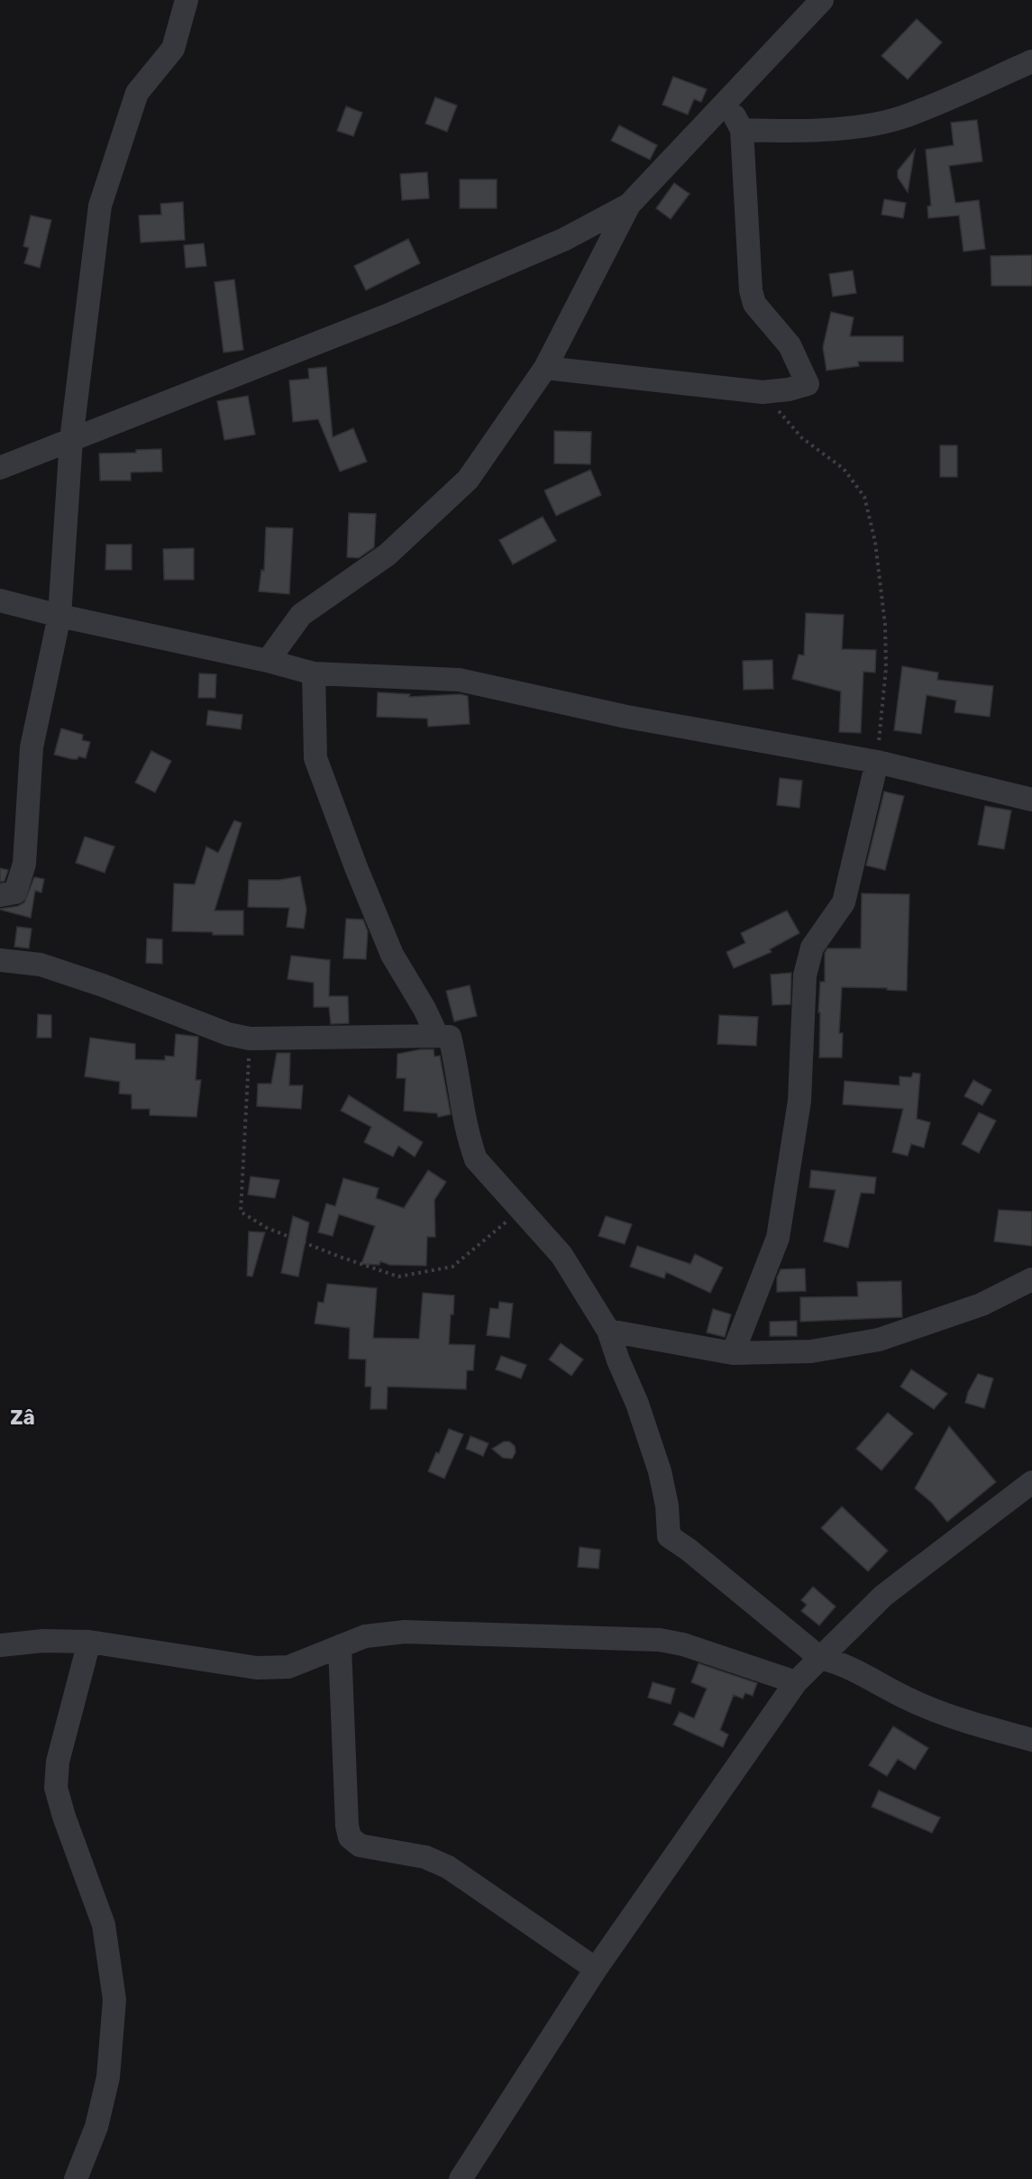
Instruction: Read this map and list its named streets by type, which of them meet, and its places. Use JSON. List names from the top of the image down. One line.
{"districts":["Zâ"]}
